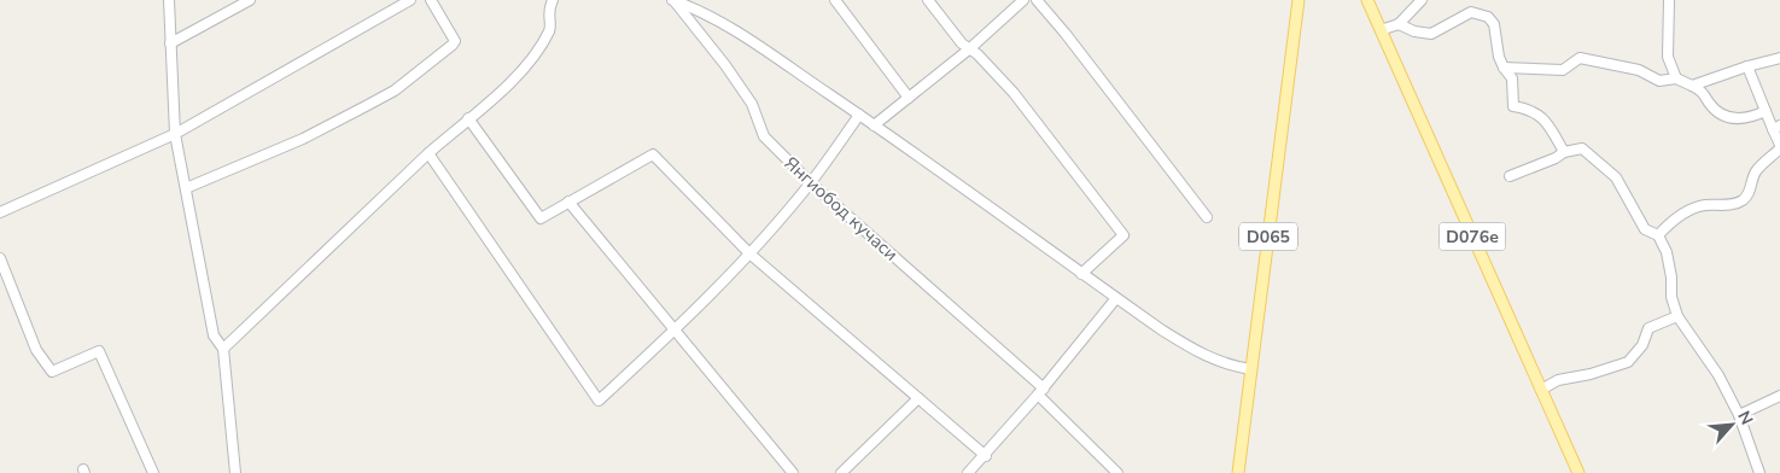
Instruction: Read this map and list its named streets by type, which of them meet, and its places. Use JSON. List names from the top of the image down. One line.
{"streets":{"main road":["D065","D076e"],"street":["Янгиобод кучаси"]},"crossings":[["Янгиобод кучаси","D065"]],"north":"top right"}
